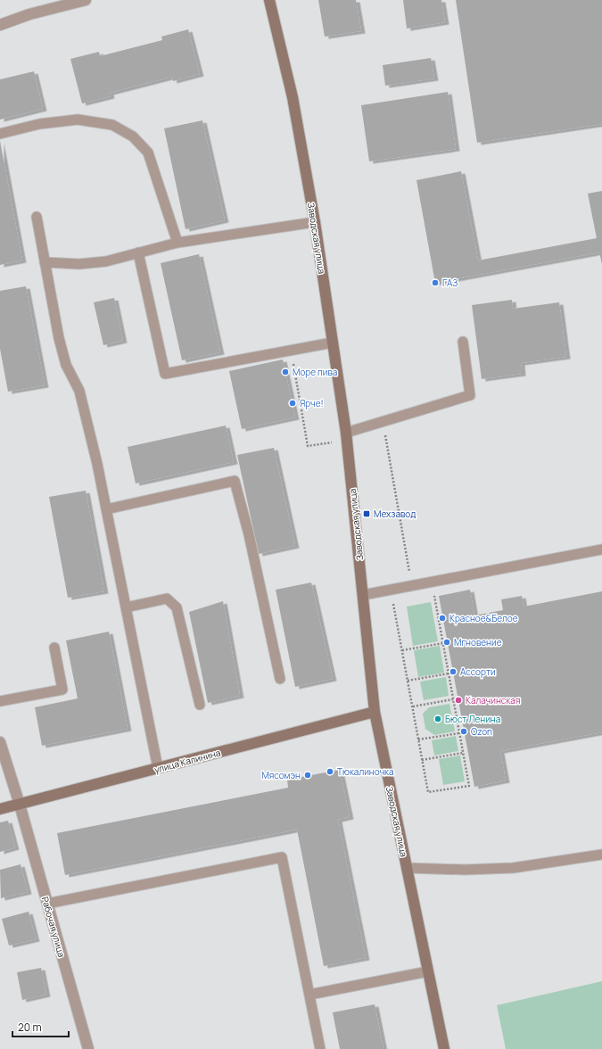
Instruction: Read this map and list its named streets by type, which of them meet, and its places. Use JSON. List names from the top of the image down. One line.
{"streets":{"street":["Заводская улица","улица Калинина","Рабочая улица"]},"crossings":[["Заводская улица","улица Калинина"],["улица Калинина","Рабочая улица"]],"places":{"other":["ГАЗ","Море пива","Ярче!","Красное&Белое","Мгновение","Ассорти","Калачинская","Бюст Ленина","Ozon","Тюкалиночка","Мясомэн"],"transit":["Мехзавод"]},"scale_bar":"20 m"}
